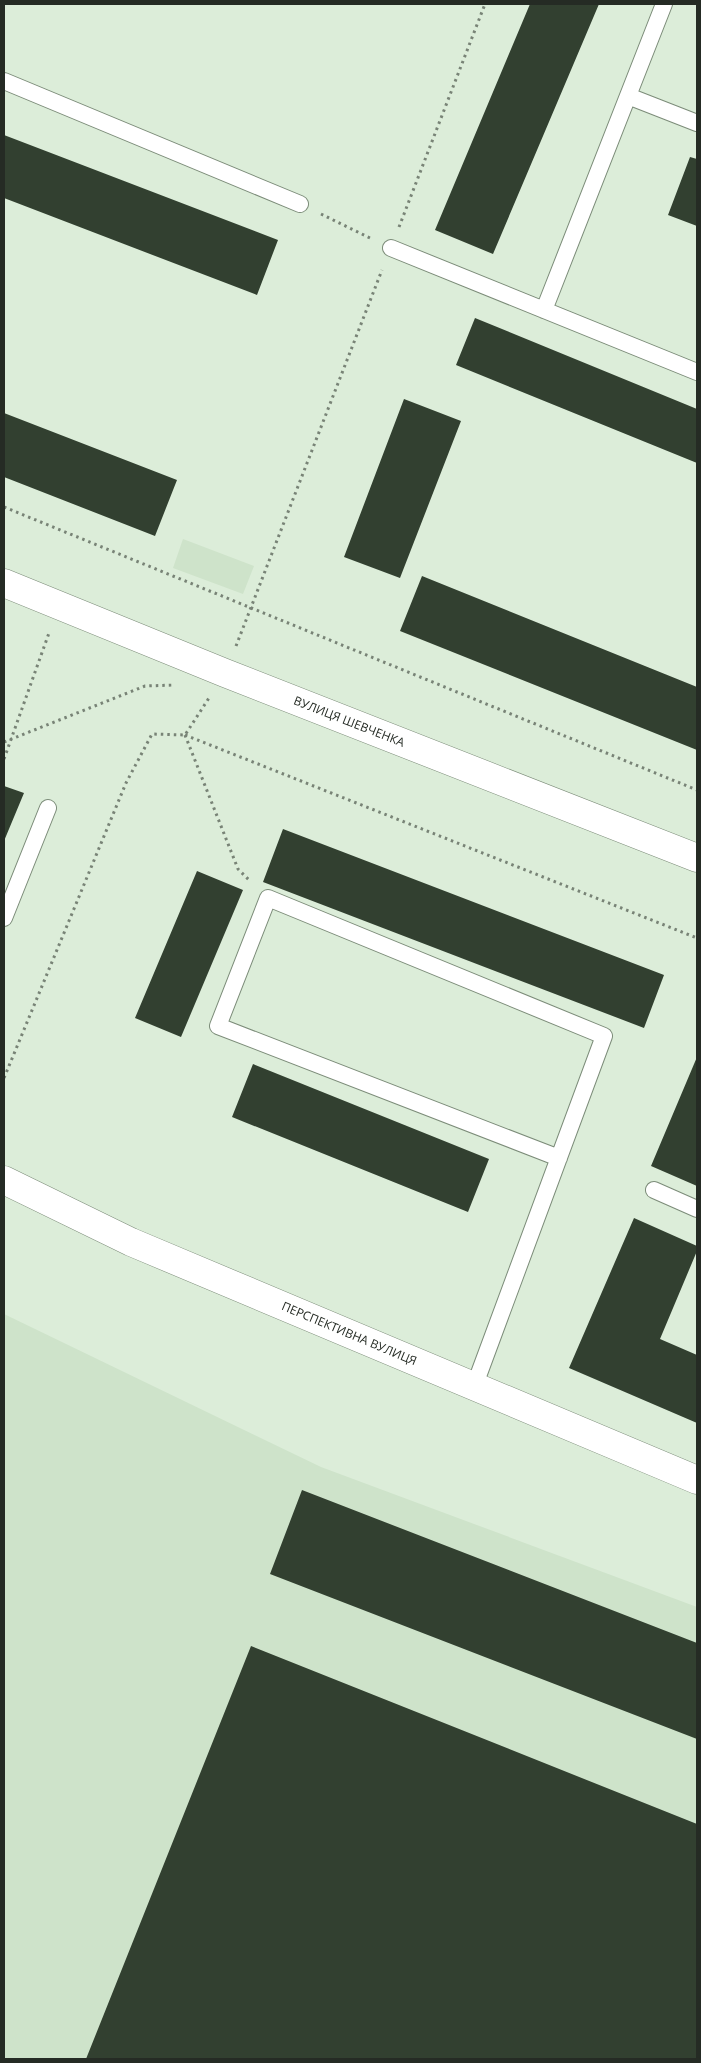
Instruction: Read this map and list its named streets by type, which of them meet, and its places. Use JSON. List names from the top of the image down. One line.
{"streets":{"street":["ВУЛИЦЯ ШЕВЧЕНКА","ПЕРСПЕКТИВНА ВУЛИЦЯ"]}}
